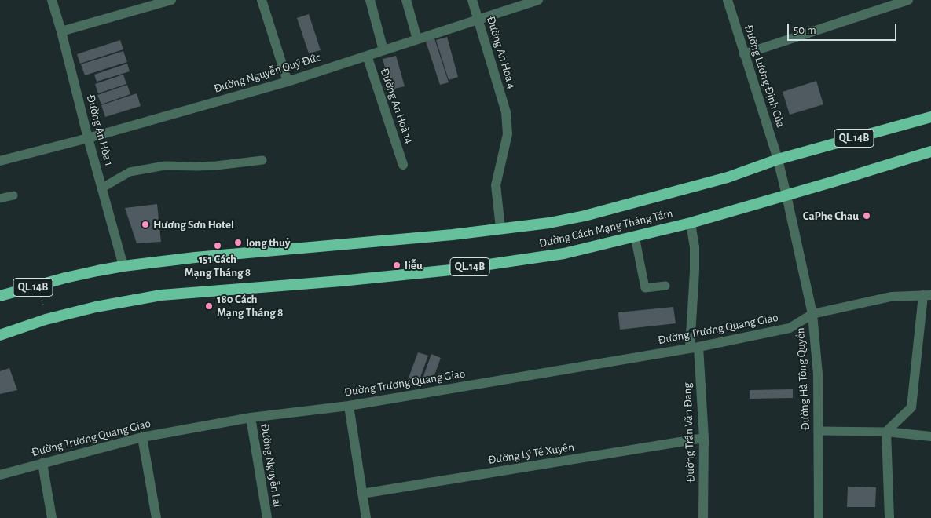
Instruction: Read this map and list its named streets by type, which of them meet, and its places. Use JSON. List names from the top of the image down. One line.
{"streets":{"highway":["QL.14B","Đường Cách Mạng Tháng Tám"],"street":["Đường An Hòa 4","Đường Nguyễn Quý Đức","Đường Lương Định Của","Đường An Hoà 14","Đường An Hòa 1","Đường Trương Quang Giao","Đường Hà Tông Quyền","Đường Trần Văn Đang","Đường Lý Tế Xuyên","Đường Nguyễn Lai"]},"crossings":[["Đường An Hòa 4","Đường Nguyễn Quý Đức"],["Đường An Hòa 4","Đường Cách Mạng Tháng Tám"],["Đường Nguyễn Quý Đức","Đường An Hoà 14"],["Đường Nguyễn Quý Đức","Đường An Hòa 1"],["Đường Lương Định Của","Đường Cách Mạng Tháng Tám"],["Đường Lương Định Của","Đường Hà Tông Quyền"],["Đường An Hòa 1","Đường Cách Mạng Tháng Tám"],["Đường Cách Mạng Tháng Tám","Đường Hà Tông Quyền"],["Đường Cách Mạng Tháng Tám","Đường Trần Văn Đang"],["Đường Trương Quang Giao","Đường Hà Tông Quyền"],["Đường Trương Quang Giao","Đường Trần Văn Đang"],["Đường Trương Quang Giao","Đường Nguyễn Lai"],["Đường Trần Văn Đang","Đường Lý Tế Xuyên"]],"places":["CaPhe Chau","Hương Sơn Hotel","long thuỷ","151 Cách Mạng Tháng 8","liễu","180 Cách Mạng Tháng 8"],"scale_bar":"50 m"}
